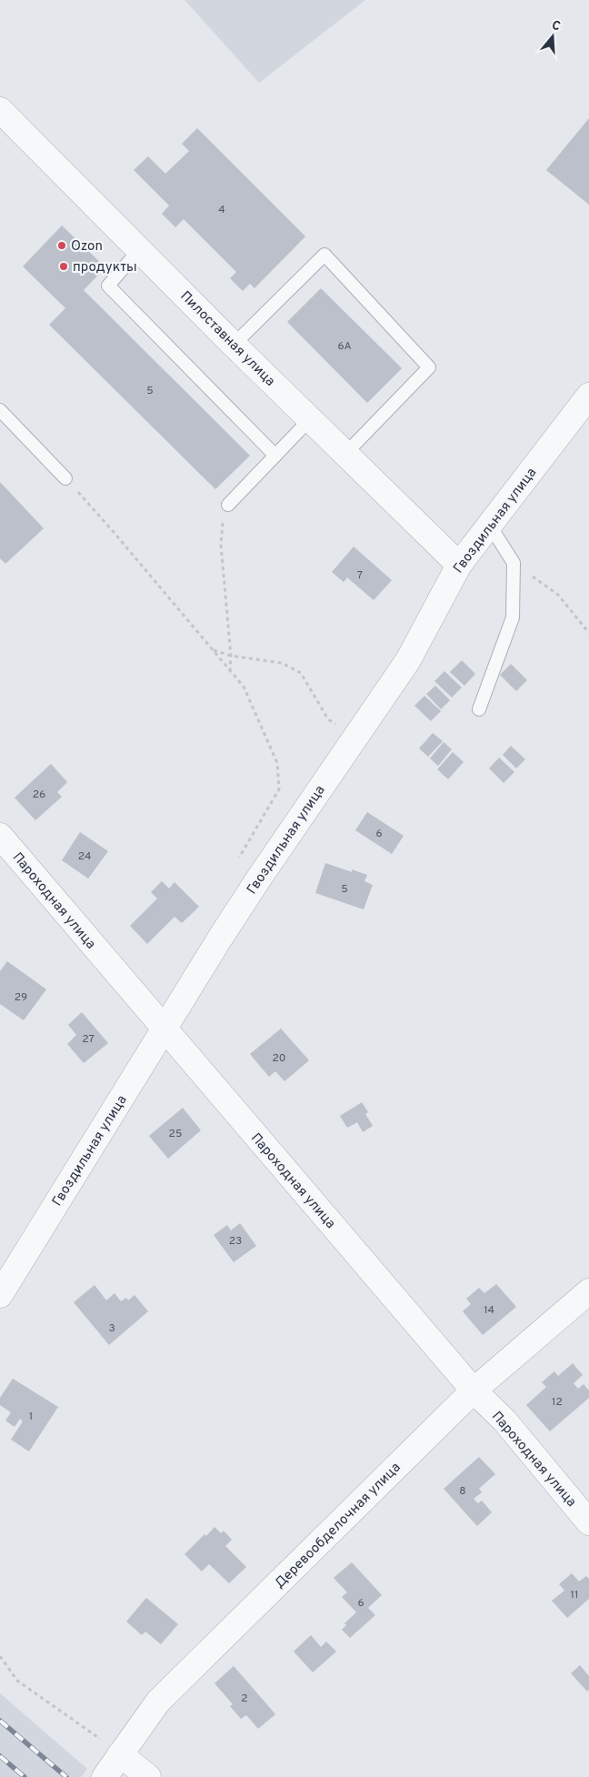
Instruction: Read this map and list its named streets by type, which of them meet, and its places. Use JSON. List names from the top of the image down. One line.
{"streets":{"street":["Пилоставная улица","Гвоздильная улица","Пароходная улица","Деревообделочная улица"]},"crossings":[["Пилоставная улица","Гвоздильная улица"],["Гвоздильная улица","Пароходная улица"],["Пароходная улица","Деревообделочная улица"]],"places":["Ozon","продукты"],"house_numbers":["4","6А","5","7","26","6","24","5","29","27","20","25","23","14","3","12","1","8","11","6","2"],"north":"top"}
